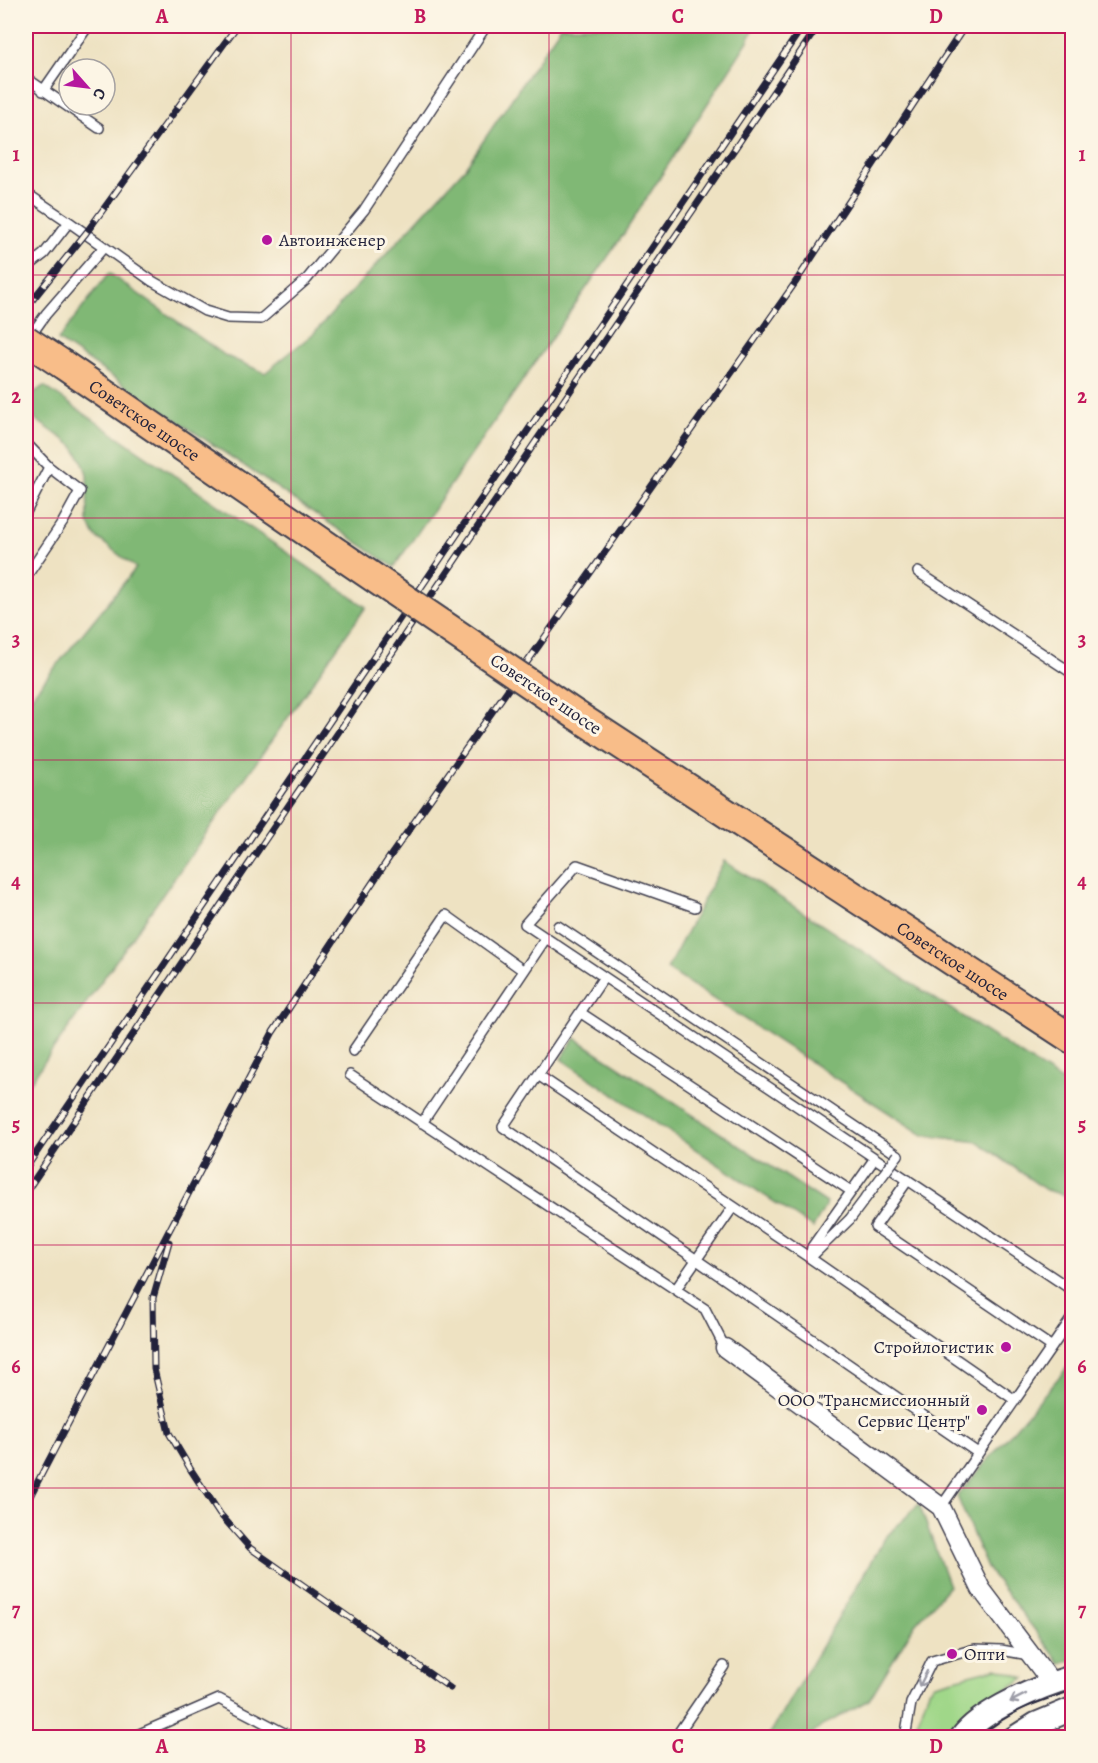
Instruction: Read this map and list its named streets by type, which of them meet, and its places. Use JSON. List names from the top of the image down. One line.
{"streets":{"main road":["Советское шоссе"]},"places":["Автоинженер","Стройлогистик","ООО \"Трансмиссионный Сервис Центр\"","Опти"],"north":"bottom right","grid":{"columns":["A","B","C","D"],"rows":["1","2","3","4","5","6","7"]}}
